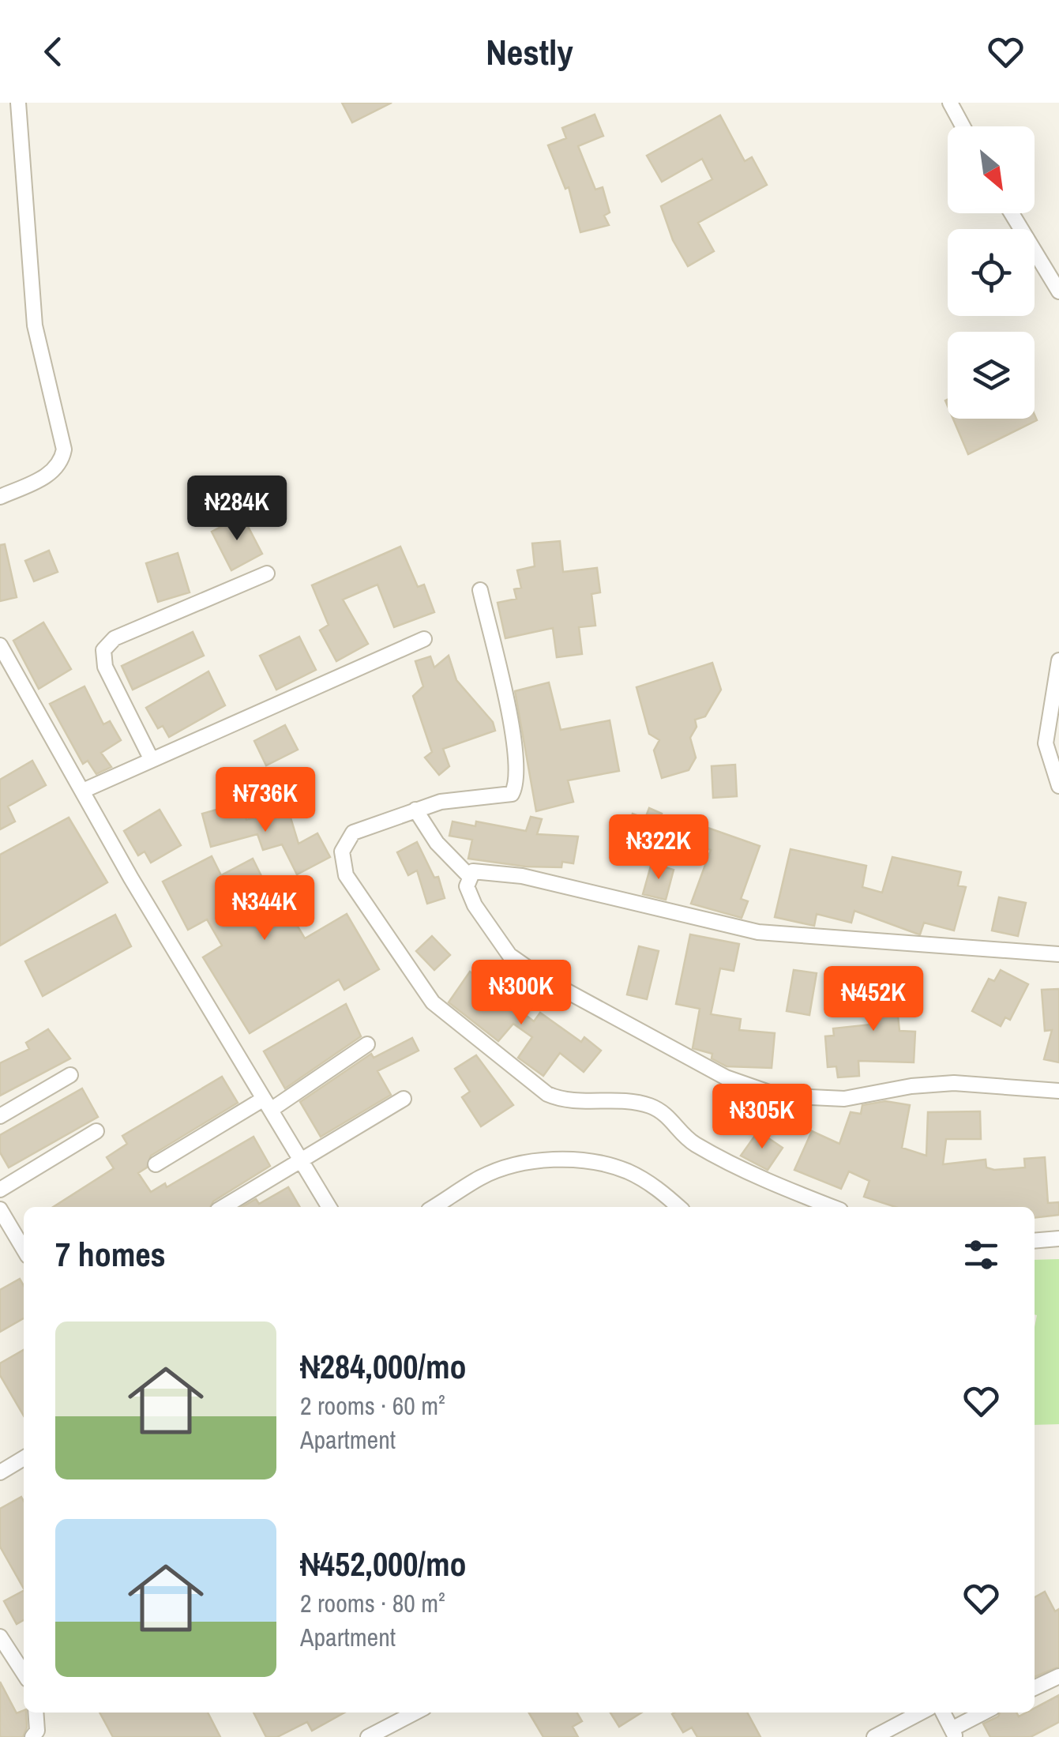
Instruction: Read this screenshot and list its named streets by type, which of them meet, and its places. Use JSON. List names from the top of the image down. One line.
{"north":"bottom right","page":{"header":"Nestly","price":["₦284K","₦736K","₦322K","₦344K","₦300K","₦452K","₦305K"],"heading":"7 homes","list":[{"name":"₦284,000/mo","note":"2 rooms · 60 m² · Apartment"},{"name":"₦452,000/mo","note":"2 rooms · 80 m² · Apartment"}]}}
